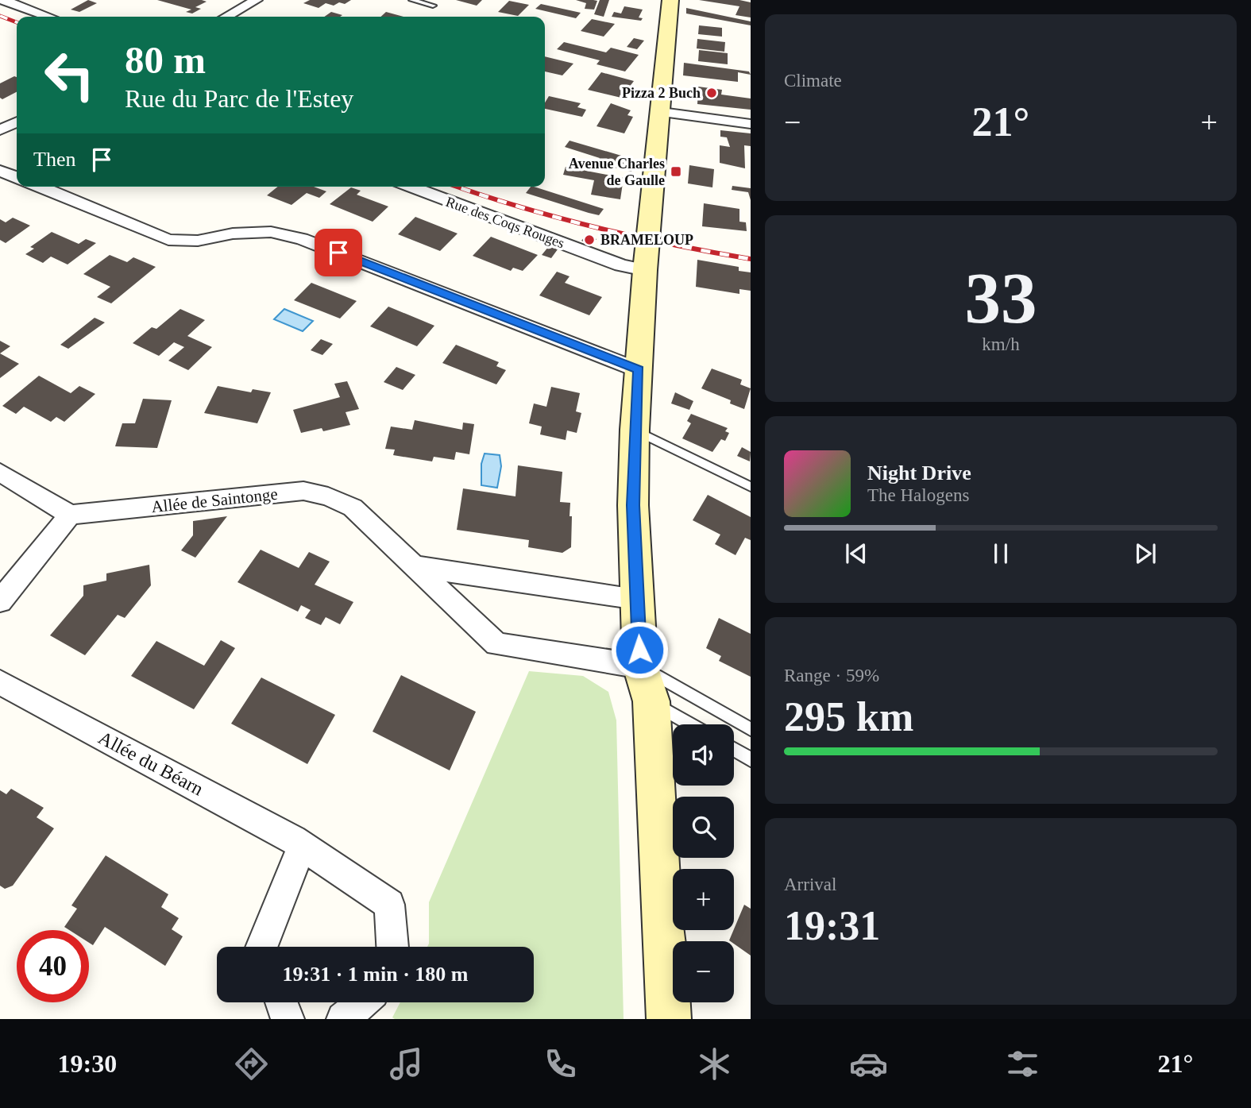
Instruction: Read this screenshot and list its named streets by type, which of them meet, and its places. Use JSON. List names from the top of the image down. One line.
{"streets":{"street":["Rue des Coqs Rouges","Allée de Saintonge","Allée du Béarn"]},"places":{"other":["Pizza 2 Buch","BRAMELOUP"],"transit":["Avenue Charles de Gaulle"]},"page":{"tile":["Climate",["33","km/h"],["Range · 59%","295 km"],["Arrival","19:31"]],"turn":["80 m","Rue du Parc de l'Estey"],"heat":["−","21°","+"],"then":"Then","song":["Night Drive","The Halogens"],"map_buttons":["+","−"],"limit":"40","trip":"19:31 · 1 min · 180 m","tabs":["19:30","21°"]}}
